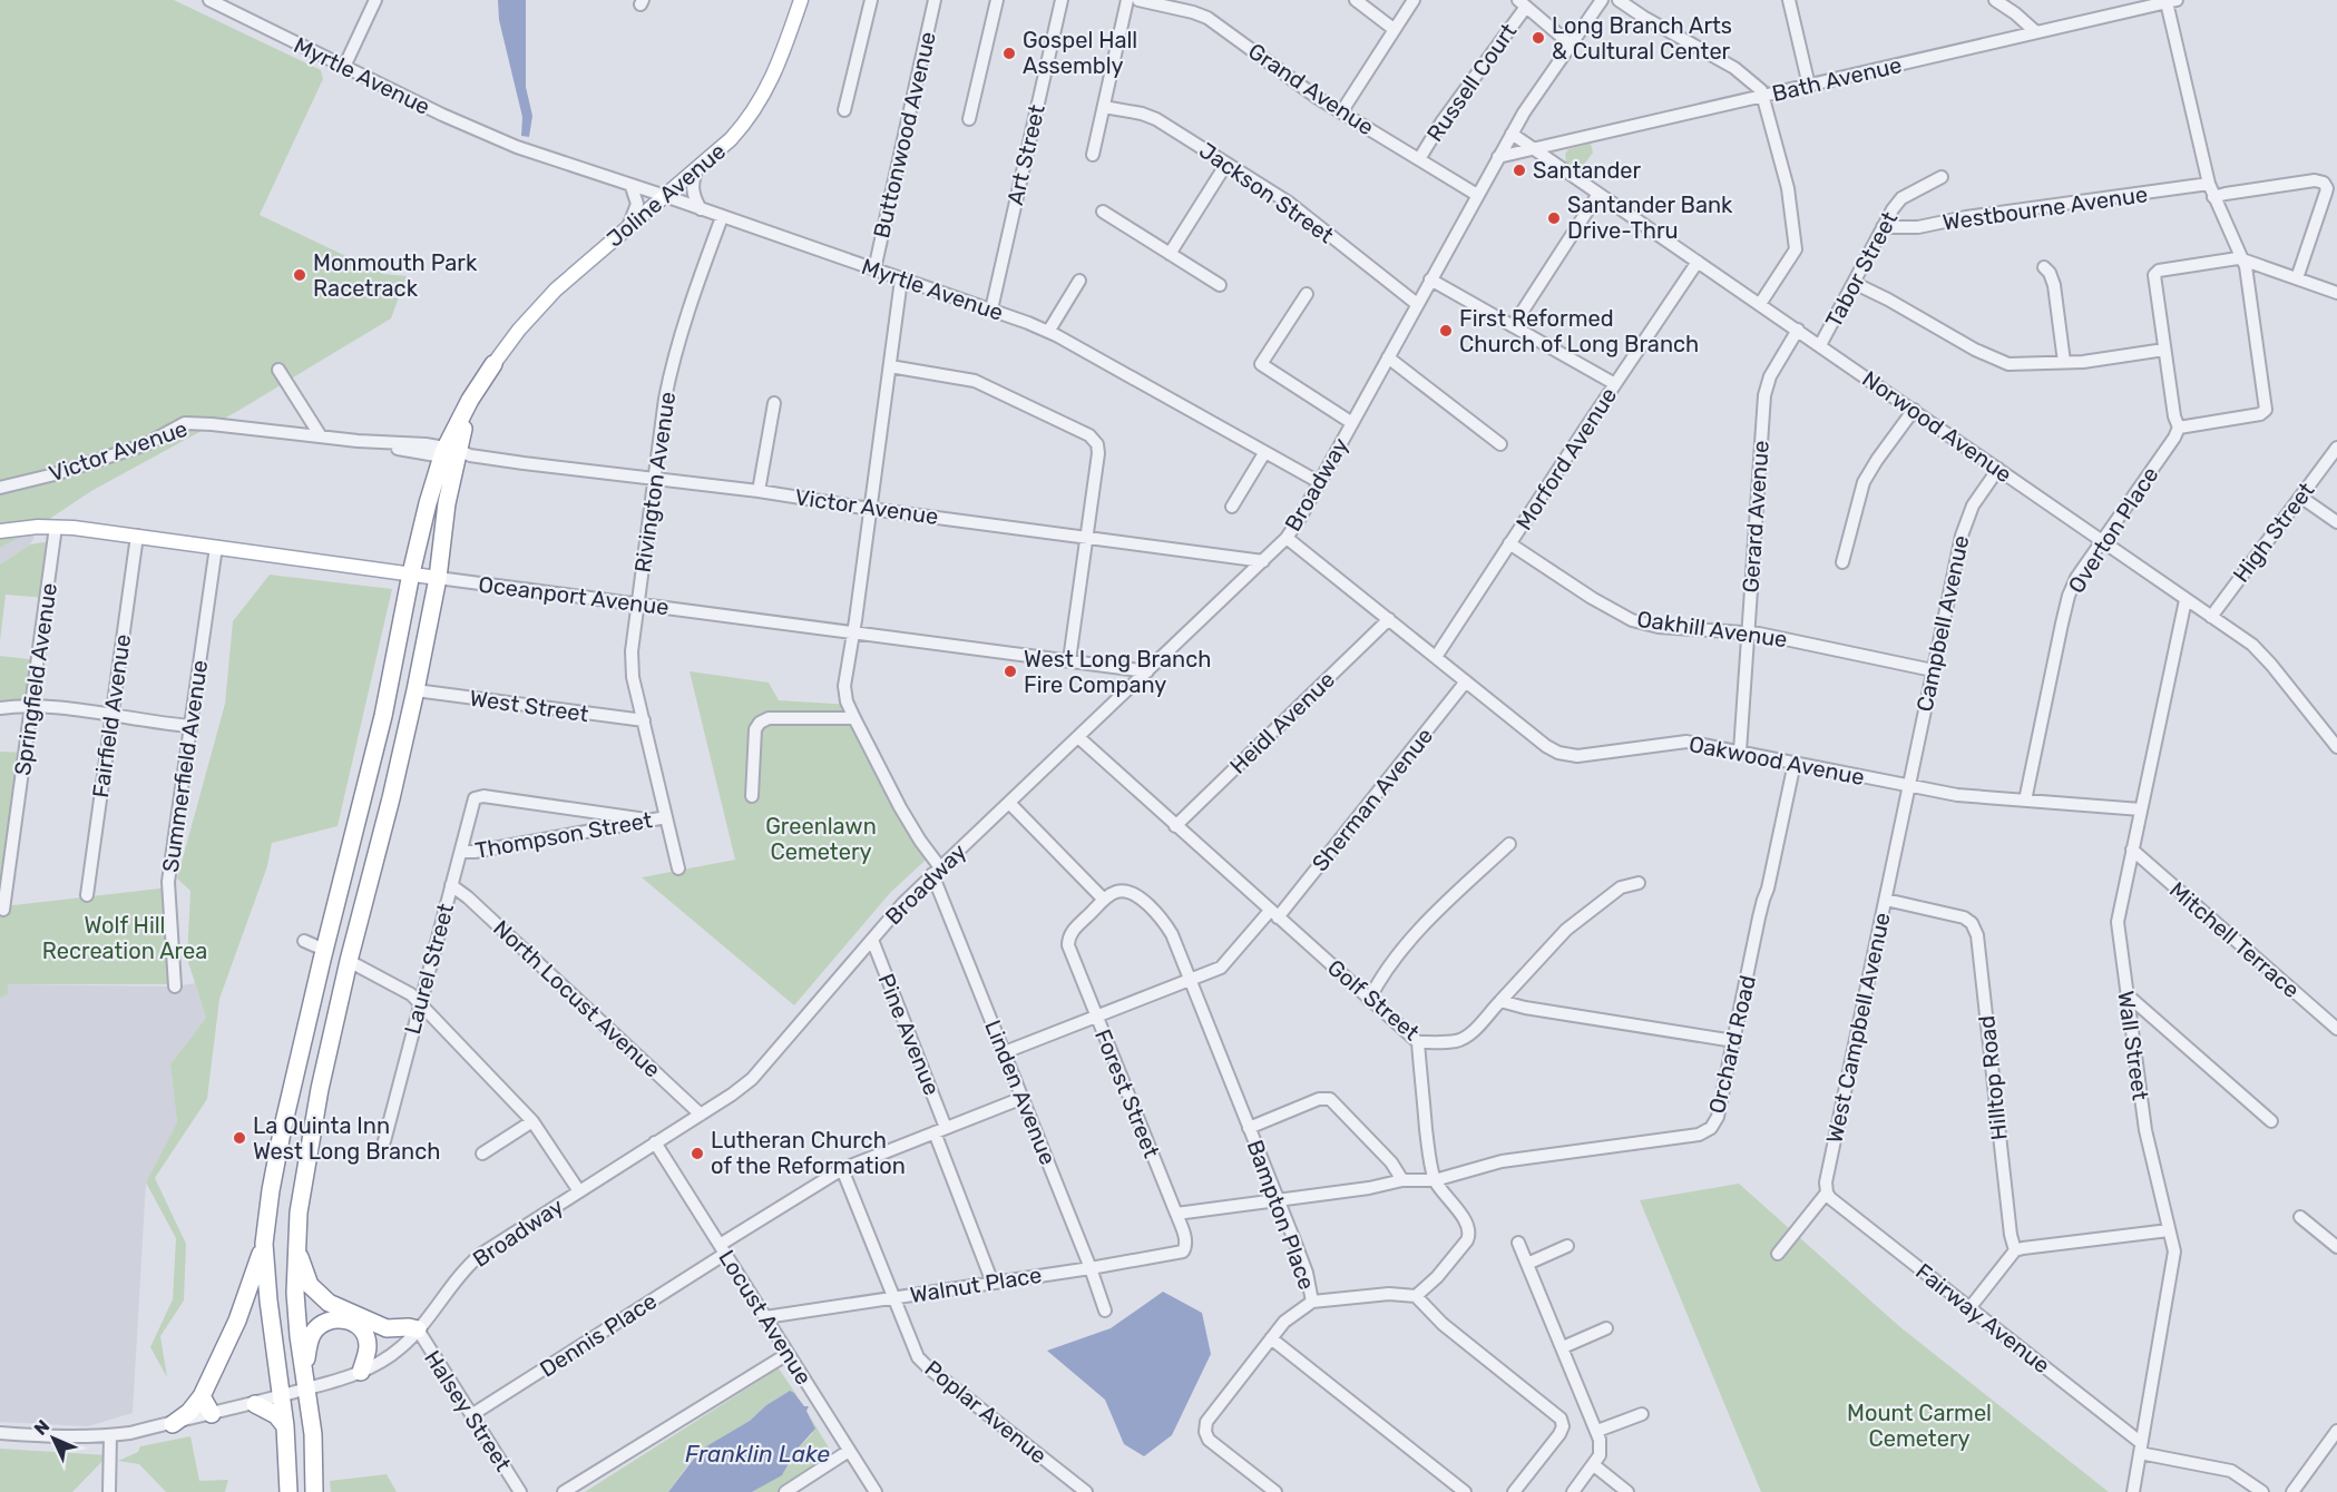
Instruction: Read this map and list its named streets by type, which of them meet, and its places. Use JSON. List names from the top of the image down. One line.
{"streets":{"main road":["Joline Avenue","Oceanport Avenue"],"street":["Myrtle Avenue","Bath Avenue","Russell Court","Grand Avenue","Buttonwood Avenue","Art Street","Jackson Street","Westbourne Avenue","Tabor Street","Norwood Avenue","Victor Avenue","Morford Avenue","Rivington Avenue","Broadway","Gerard Avenue","Overton Place","High Street","Campbell Avenue","Oakhill Avenue","Springfield Avenue","West Street","Fairfield Avenue","Heidl Avenue","Oakwood Avenue","Summerfield Avenue","Sherman Avenue","Thompson Street","Mitchell Terrace","Laurel Street","North Locust Avenue","Golf Street","West Campbell Avenue","Pine Avenue","Orchard Road","Wall Street","Hilltop Road","Linden Avenue","Forest Street","Bampton Place","Walnut Place","Locust Avenue","Fairway Avenue","Dennis Place","Halsey Street","Poplar Avenue"]},"crossings":[["Myrtle Avenue","Buttonwood Avenue"],["Myrtle Avenue","Art Street"],["Myrtle Avenue","Joline Avenue"],["Myrtle Avenue","Rivington Avenue"],["Myrtle Avenue","Broadway"],["Myrtle Avenue","Linden Avenue"],["Bath Avenue","Norwood Avenue"],["Bath Avenue","Broadway"],["Russell Court","Grand Avenue"],["Grand Avenue","Broadway"],["Jackson Street","Broadway"],["Westbourne Avenue","Tabor Street"],["Tabor Street","Norwood Avenue"],["Norwood Avenue","Morford Avenue"],["Norwood Avenue","Broadway"],["Norwood Avenue","Gerard Avenue"],["Norwood Avenue","Overton Place"],["Norwood Avenue","High Street"],["Norwood Avenue","Campbell Avenue"],["Norwood Avenue","Wall Street"],["Victor Avenue","Rivington Avenue"],["Victor Avenue","Broadway"],["Victor Avenue","Linden Avenue"],["Morford Avenue","Oakhill Avenue"],["Morford Avenue","Oakwood Avenue"],["Rivington Avenue","Oceanport Avenue"],["Rivington Avenue","West Street"],["Rivington Avenue","Thompson Street"],["Broadway","Oceanport Avenue"],["Broadway","Oakwood Avenue"],["Broadway","North Locust Avenue"],["Broadway","Golf Street"],["Broadway","Pine Avenue"],["Broadway","Linden Avenue"],["Broadway","Locust Avenue"],["Broadway","Halsey Street"],["Gerard Avenue","Oakhill Avenue"],["Gerard Avenue","Oakwood Avenue"],["Overton Place","Oakwood Avenue"],["Oceanport Avenue","Springfield Avenue"],["Oceanport Avenue","Fairfield Avenue"],["Oceanport Avenue","Summerfield Avenue"],["Oceanport Avenue","Linden Avenue"],["Campbell Avenue","Oakhill Avenue"],["Campbell Avenue","Oakwood Avenue"],["Campbell Avenue","West Campbell Avenue"],["Heidl Avenue","Oakwood Avenue"],["Heidl Avenue","Golf Street"],["Oakwood Avenue","Sherman Avenue"],["Oakwood Avenue","West Campbell Avenue"],["Oakwood Avenue","Orchard Road"],["Oakwood Avenue","Wall Street"],["Sherman Avenue","Golf Street"],["Sherman Avenue","Linden Avenue"],["Sherman Avenue","Forest Street"],["Sherman Avenue","Bampton Place"],["Thompson Street","Laurel Street"],["Mitchell Terrace","Wall Street"],["Laurel Street","North Locust Avenue"],["West Campbell Avenue","Hilltop Road"],["West Campbell Avenue","Fairway Avenue"],["Pine Avenue","Walnut Place"],["Pine Avenue","Dennis Place"],["Orchard Road","Forest Street"],["Orchard Road","Bampton Place"],["Wall Street","Fairway Avenue"],["Linden Avenue","Walnut Place"],["Linden Avenue","Dennis Place"],["Forest Street","Bampton Place"],["Forest Street","Walnut Place"],["Walnut Place","Locust Avenue"],["Walnut Place","Poplar Avenue"],["Locust Avenue","Dennis Place"],["Dennis Place","Halsey Street"],["Dennis Place","Poplar Avenue"]],"water":["Franklin Lake"],"parks":["Greenlawn Cemetery","Wolf Hill Recreation Area","Mount Carmel Cemetery"],"places":["Long Branch Arts & Cultural Center","Gospel Hall Assembly","Santander","Santander Bank Drive-Thru","Monmouth Park Racetrack","First Reformed Church of Long Branch","West Long Branch Fire Company","La Quinta Inn West Long Branch","Lutheran Church of the Reformation"],"north":"top left"}
